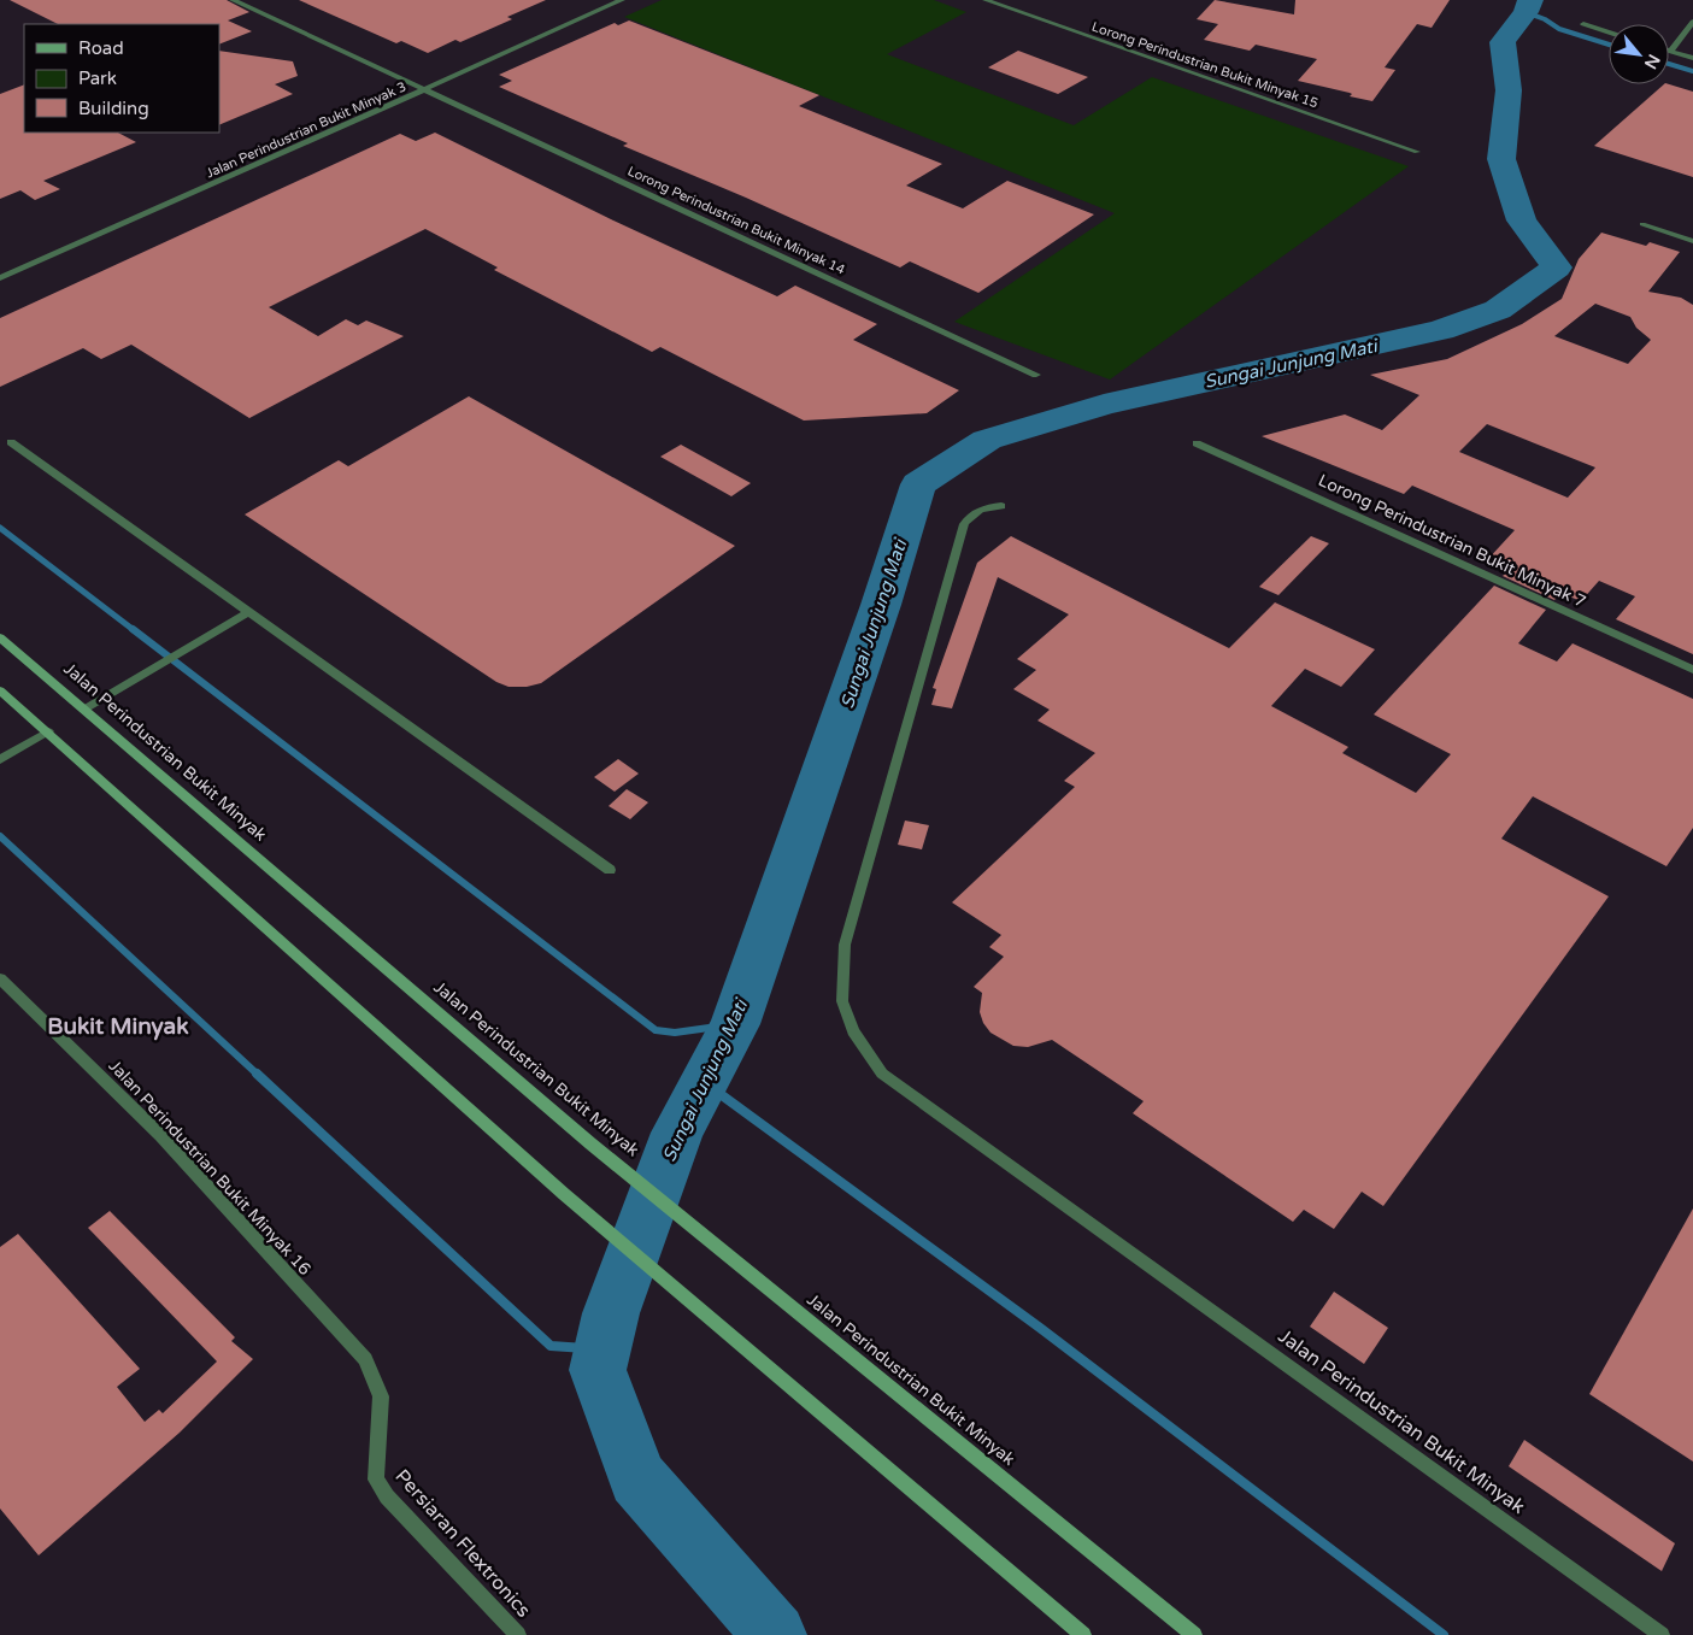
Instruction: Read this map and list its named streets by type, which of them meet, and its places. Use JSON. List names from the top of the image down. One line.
{"streets":{"main road":["Jalan Perindustrian Bukit Minyak"],"street":["Lorong Perindustrian Bukit Minyak 15","Jalan Perindustrian Bukit Minyak 3","Lorong Perindustrian Bukit Minyak 14","Lorong Perindustrian Bukit Minyak 7","Jalan Perindustrian Bukit Minyak 16","Persiaran Flextronics"]},"crossings":[["Jalan Perindustrian Bukit Minyak 3","Lorong Perindustrian Bukit Minyak 14"],["Jalan Perindustrian Bukit Minyak 16","Persiaran Flextronics"]],"districts":["Bukit Minyak"],"water":["Sungai Junjung Mati"],"legend":["Road","Park","Building"],"north":"bottom right"}
